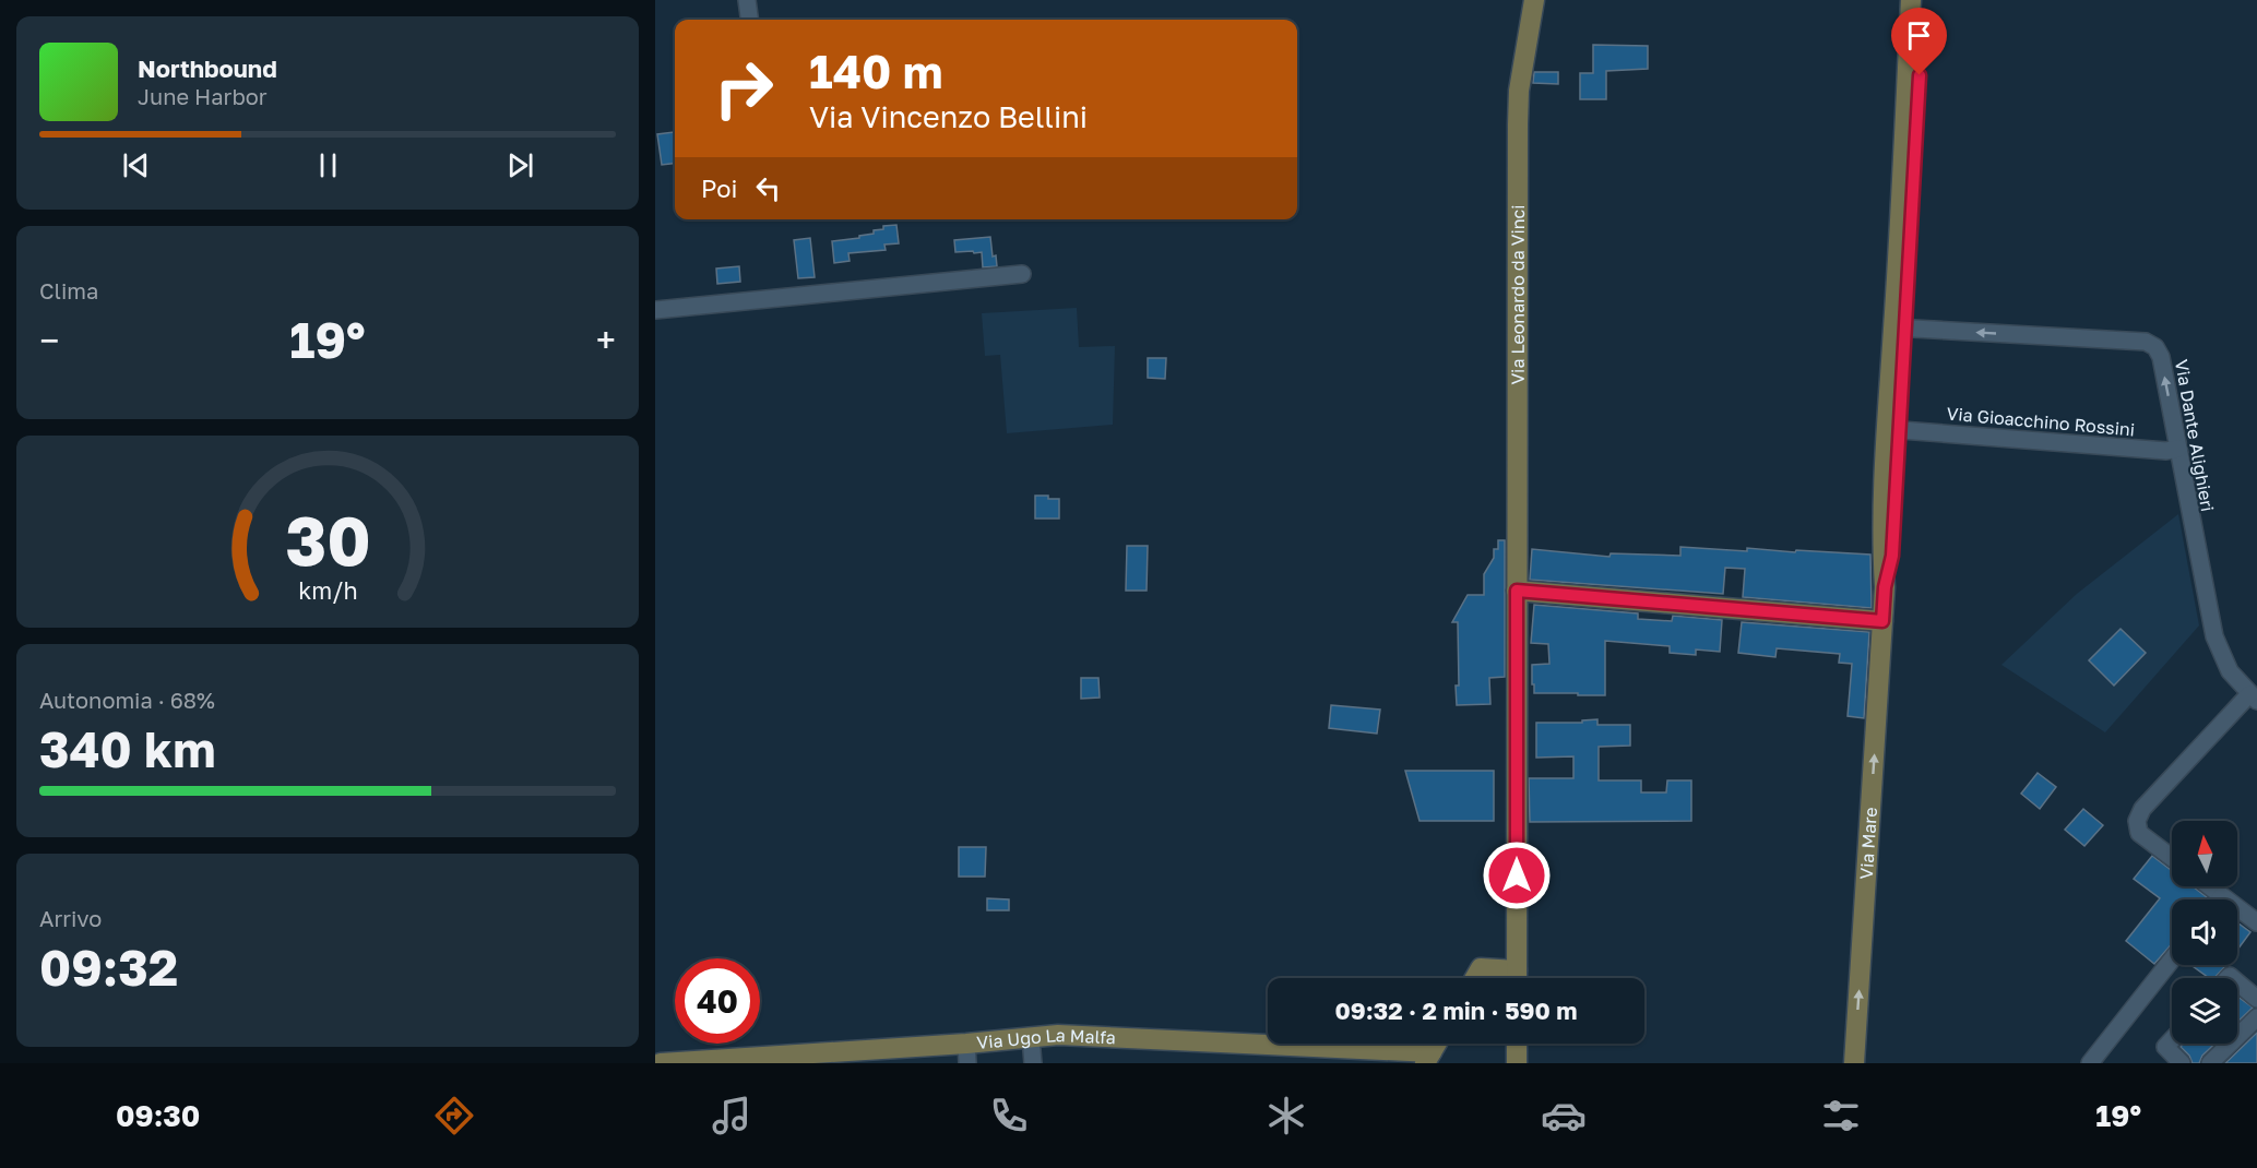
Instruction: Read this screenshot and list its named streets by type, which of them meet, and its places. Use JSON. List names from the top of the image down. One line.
{"streets":{"street":["Via Leonardo da Vinci","Via Gioacchino Rossini","Via Dante Alighieri","Via Mare","Via Ugo La Malfa"]},"crossings":[["Via Gioacchino Rossini","Via Dante Alighieri"],["Via Gioacchino Rossini","Via Mare"],["Via Dante Alighieri","Via Mare"]],"one_way":["Via Dante Alighieri","Via Mare"],"north":"top","page":{"turn":["140 m","Via Vincenzo Bellini"],"song":["Northbound","June Harbor"],"then":"Poi","tile":["Clima",["Autonomia · 68%","340 km"],["Arrivo","09:32"]],"heat":["−","19°","+"],"limit":"40","trip":"09:32 · 2 min · 590 m","tabs":["09:30","19°"],"gauge":["30","km/h"]}}
